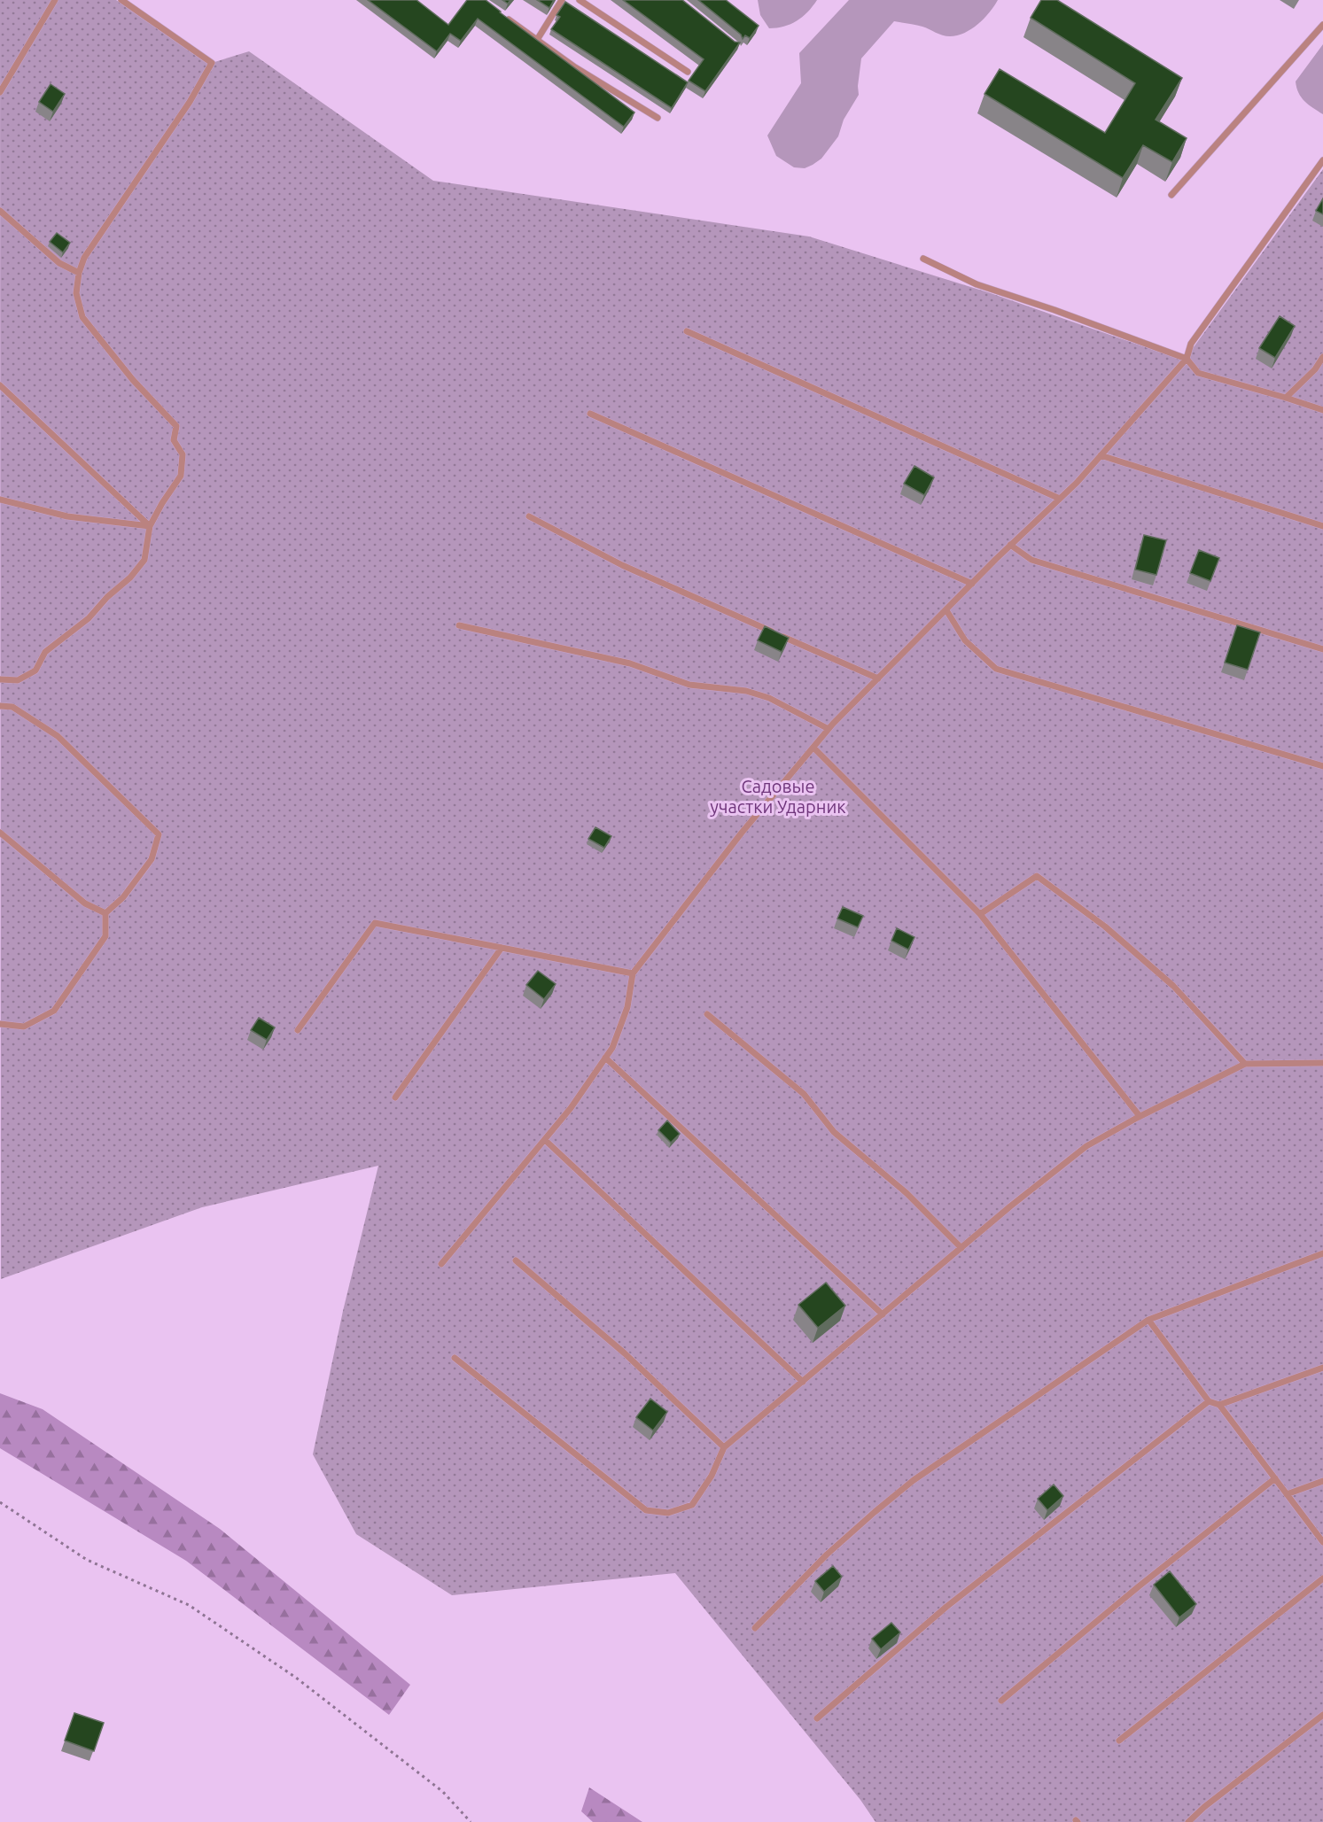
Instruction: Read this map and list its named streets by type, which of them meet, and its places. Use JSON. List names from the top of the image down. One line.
{"parks":["Садовые участки Ударник"]}
